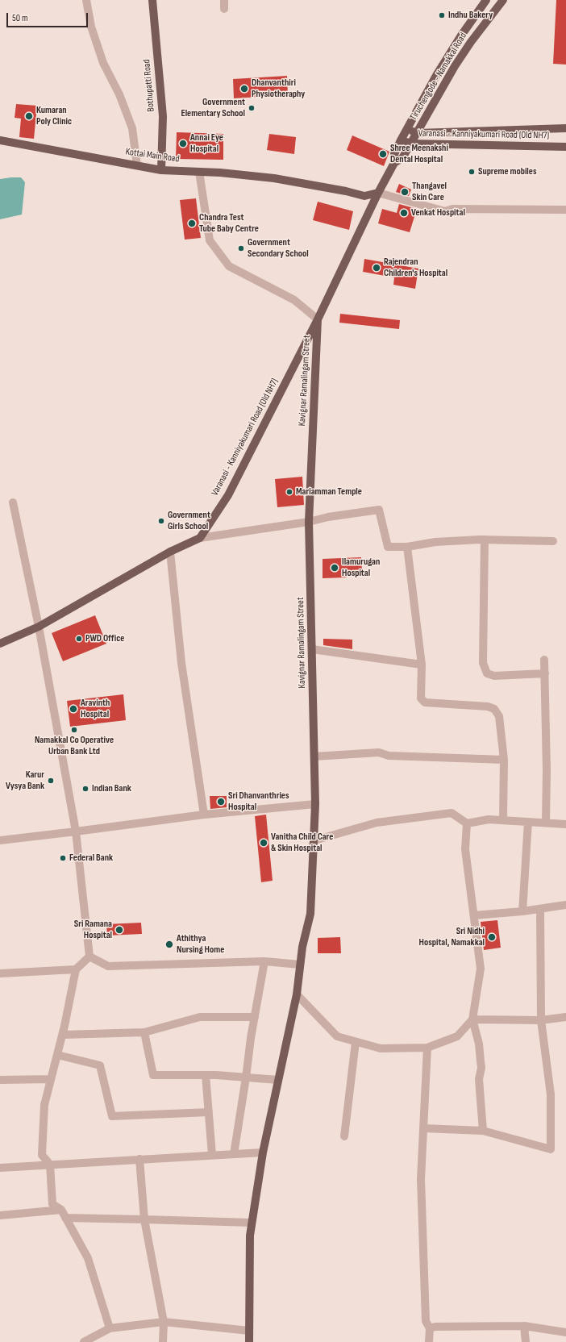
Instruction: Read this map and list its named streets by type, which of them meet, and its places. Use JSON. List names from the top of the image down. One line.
{"streets":{"main road":["Tiruchengode - Namakkal Road","Bothupatti Road","Varanasi - Kanniyakumari Road (Old NH7)","Kottai Main Road","Kavignar Ramalingam Street"]},"crossings":[["Tiruchengode - Namakkal Road","Varanasi - Kanniyakumari Road (Old NH7)"],["Tiruchengode - Namakkal Road","Kottai Main Road"],["Bothupatti Road","Kottai Main Road"],["Varanasi - Kanniyakumari Road (Old NH7)","Kottai Main Road"],["Varanasi - Kanniyakumari Road (Old NH7)","Kavignar Ramalingam Street"]],"places":["Indhu Bakery","Dhanvanthiri Physiotheraphy","Government Elementary School","Kumaran Poly Clinic","Annai Eye Hospital","Shree Meenakshi Dental Hospital","Supreme mobiles","Thangavel Skin Care","Venkat Hospital","Chandra Test Tube Baby Centre","Government Secondary School","Rajendran Children's Hospital","Mariamman Temple","Government Girls School","Ilamurugan Hospital","PWD Office","Aravinth Hospital","Namakkal Co Operative Urban Bank Ltd","Karur Vysya Bank","Indian Bank","Sri Dhanvanthries Hospital","Vanitha Child Care & Skin Hospital","Federal Bank","Sri Ramana Hospital","Sri Nidhi Hospital, Namakkal","Athithya Nursing Home"],"scale_bar":"50 m"}
